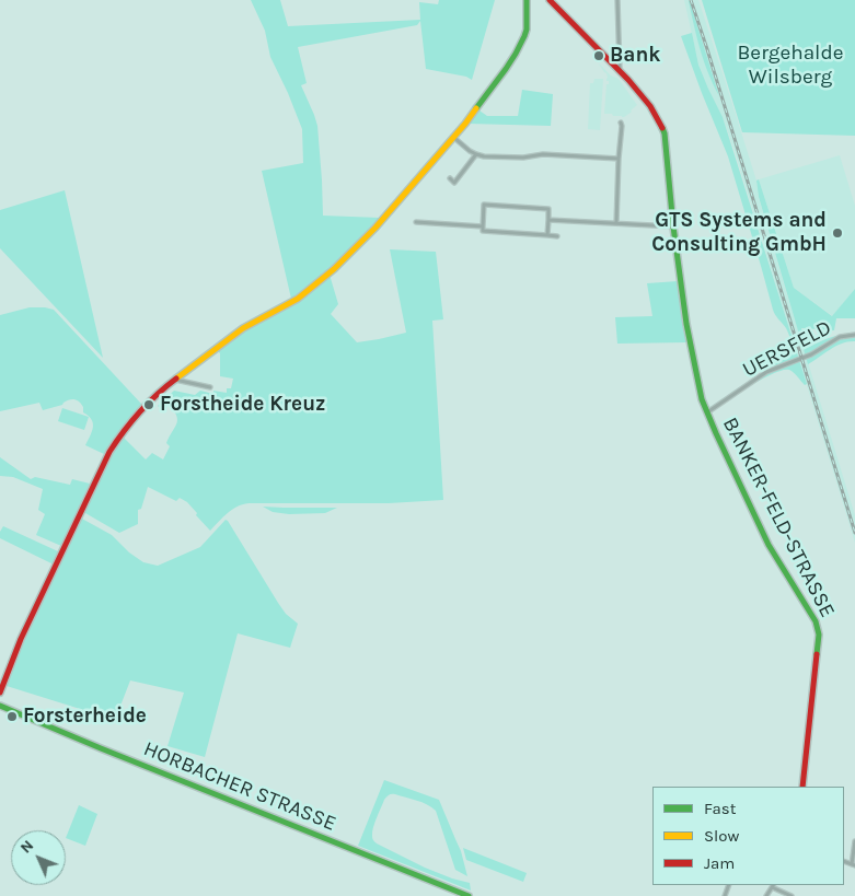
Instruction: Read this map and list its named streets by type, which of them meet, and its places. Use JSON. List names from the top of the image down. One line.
{"streets":{"street":["UERSFELD","BANKER-FELD-STRASSE","HORBACHER STRASSE"]},"crossings":[["UERSFELD","BANKER-FELD-STRASSE"]],"parks":["Bergehalde Wilsberg"],"places":["Bank","GTS Systems and Consulting GmbH","Forstheide Kreuz","Forsterheide"],"legend":["Fast","Slow","Jam"],"north":"top left"}
